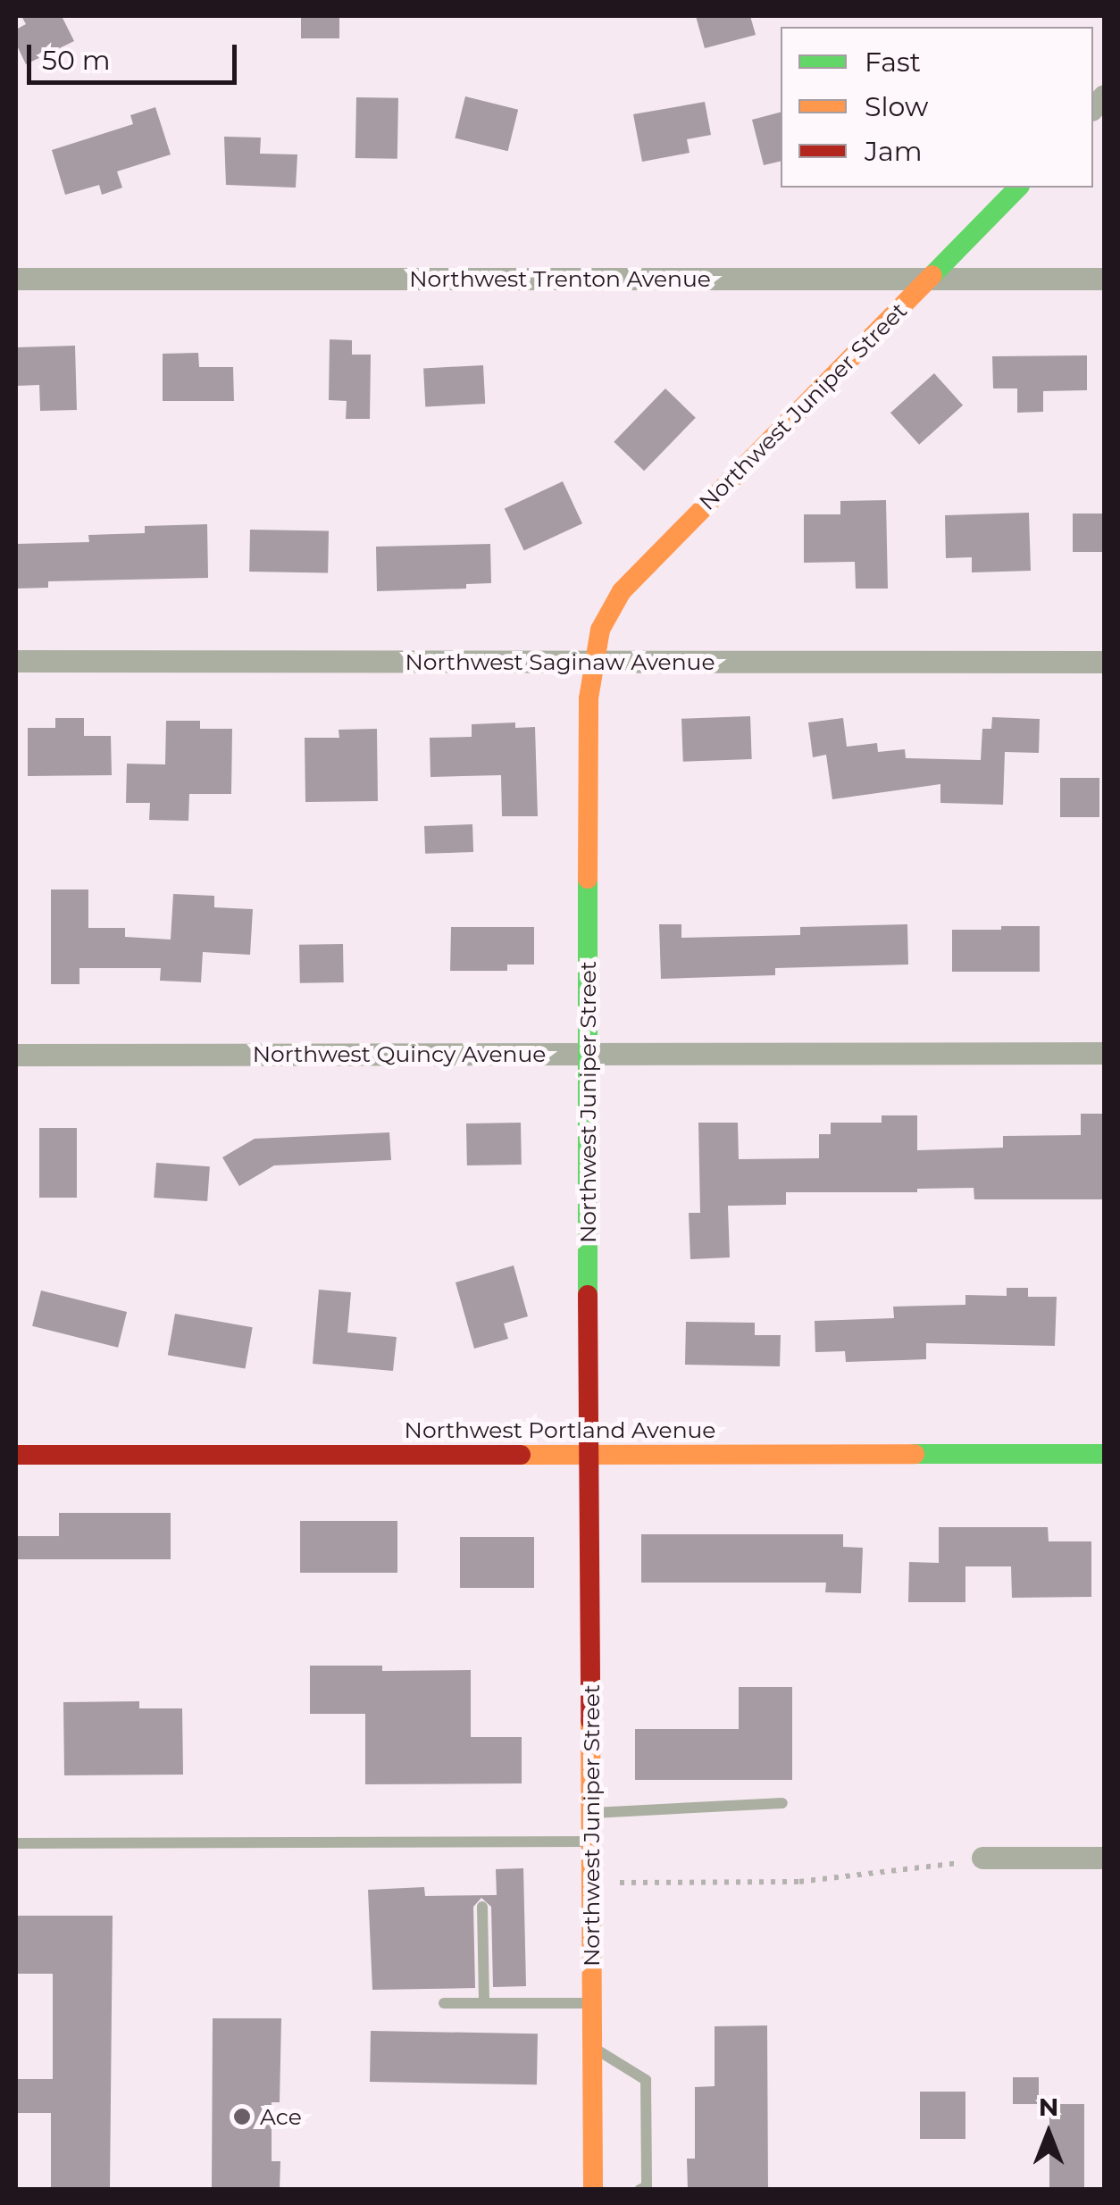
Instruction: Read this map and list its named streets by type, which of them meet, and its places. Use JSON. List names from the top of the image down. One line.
{"streets":{"street":["Northwest Trenton Avenue","Northwest Juniper Street","Northwest Saginaw Avenue","Northwest Quincy Avenue","Northwest Portland Avenue"]},"crossings":[["Northwest Trenton Avenue","Northwest Juniper Street"],["Northwest Juniper Street","Northwest Saginaw Avenue"],["Northwest Juniper Street","Northwest Quincy Avenue"],["Northwest Juniper Street","Northwest Portland Avenue"]],"places":["Ace"],"legend":["Fast","Slow","Jam"],"scale_bar":"50 m","north":"top"}
